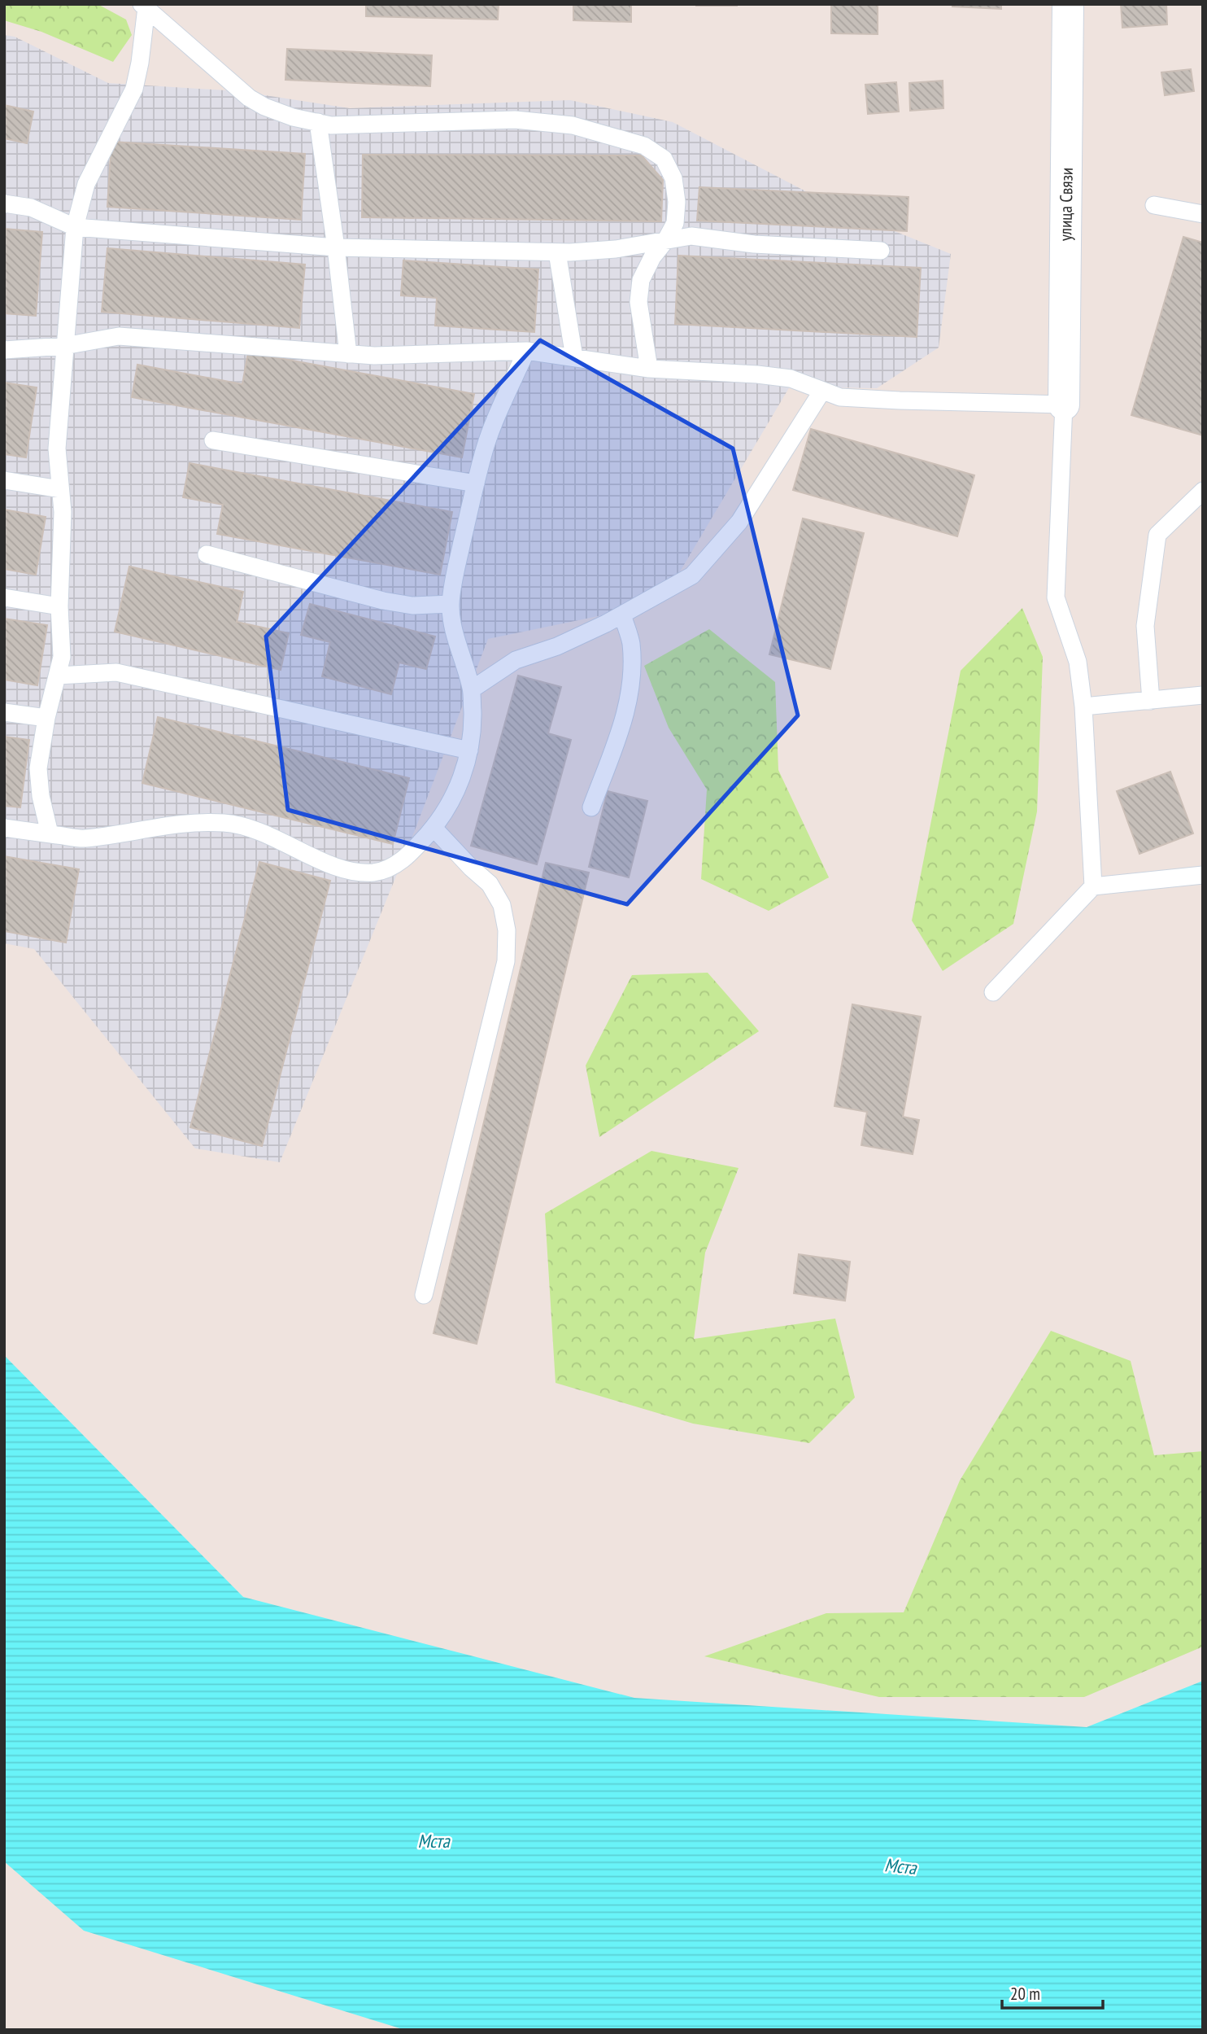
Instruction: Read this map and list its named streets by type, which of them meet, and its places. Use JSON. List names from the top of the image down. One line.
{"streets":{"street":["улица Связи"]},"water":["Мста"],"scale_bar":"20 m"}
